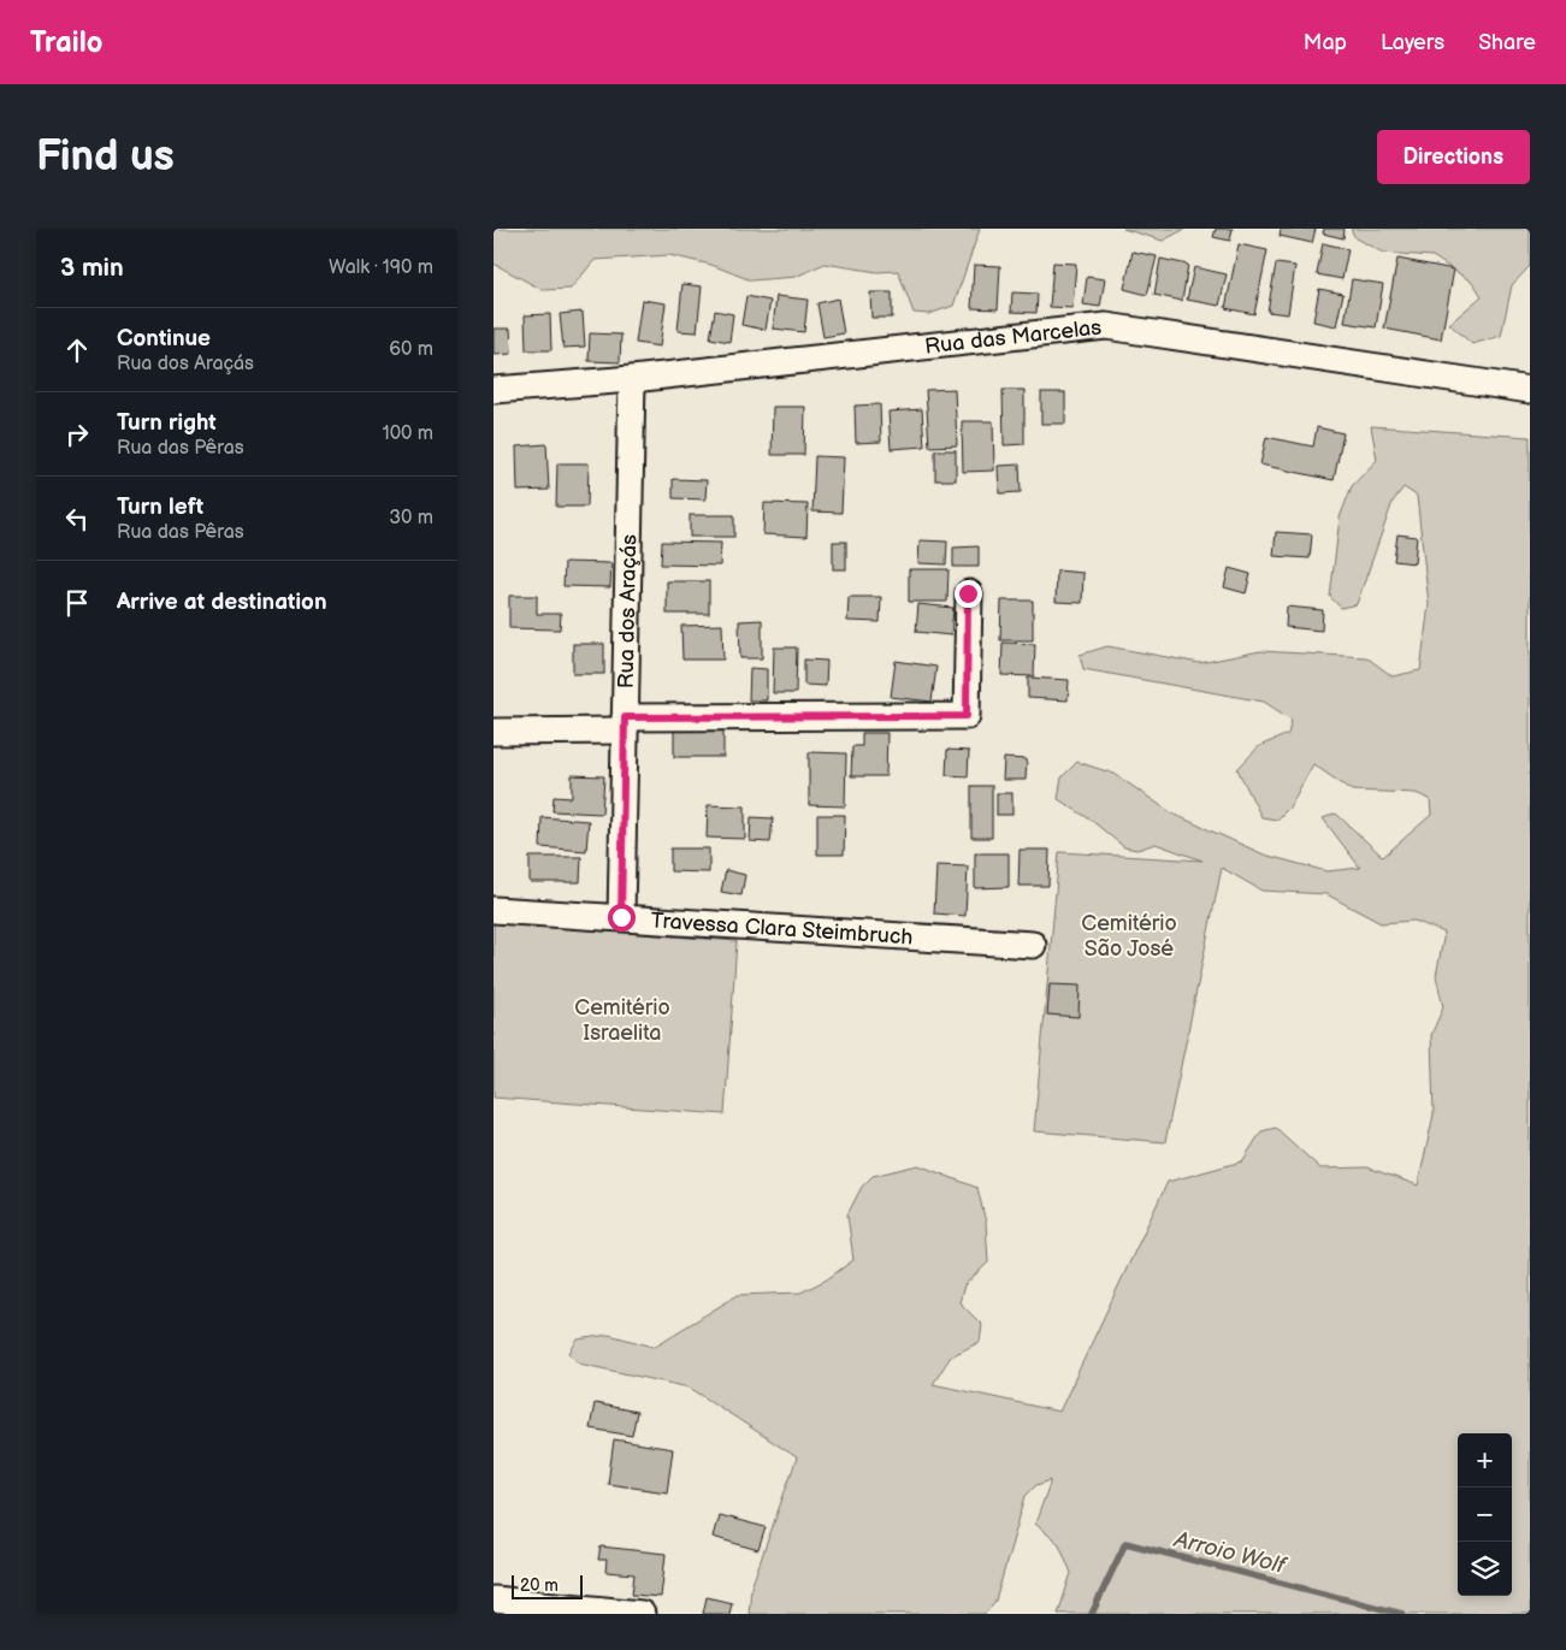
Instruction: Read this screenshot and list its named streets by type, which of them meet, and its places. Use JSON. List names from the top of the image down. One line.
{"streets":{"street":["Rua das Marcelas","Rua dos Araçás","Travessa Clara Steimbruch"]},"crossings":[["Rua das Marcelas","Rua dos Araçás"],["Rua dos Araçás","Travessa Clara Steimbruch"]],"water":["Arroio Wolf"],"parks":["Cemitério São José","Cemitério Israelita"],"scale_bar":"20 m","page":{"header":"Trailo","nav":["Map","Layers","Share"],"buttons":"Directions","title":"Find us","heading":["3 min","Walk · 190 m"],"list":[["Continue","Rua dos Araçás","60 m"],["Turn right","Rua das Pêras","100 m"],["Turn left","Rua das Pêras","30 m"],"Arrive at destination"],"map_buttons":["+","−"],"scale":"20 m"}}
